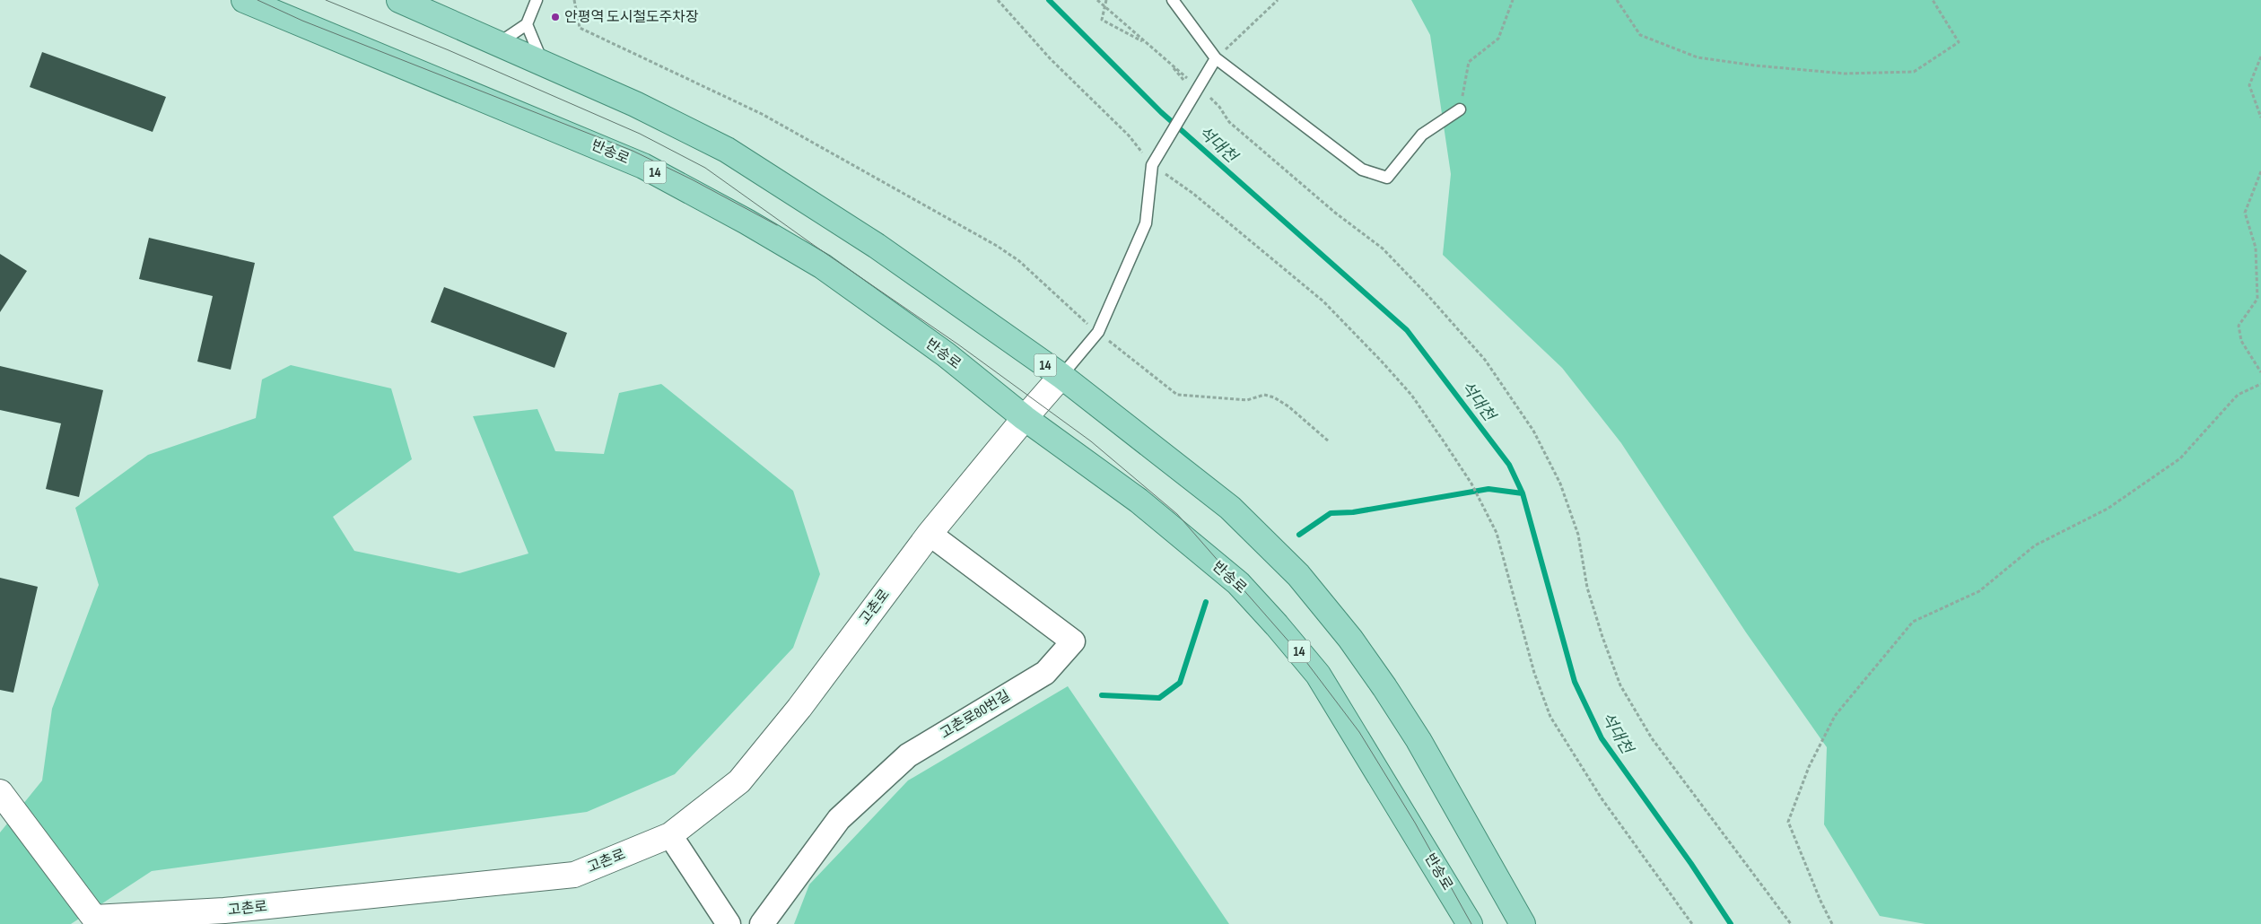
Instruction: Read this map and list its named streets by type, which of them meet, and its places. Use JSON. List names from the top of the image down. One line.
{"streets":{"main road":["반송로","14"],"street":["고촌로","고촌로80번길"]},"crossings":[["반송로","고촌로"],["14","고촌로"],["고촌로","고촌로80번길"]],"water":["석대천"],"places":["안평역 도시철도주차장"]}
